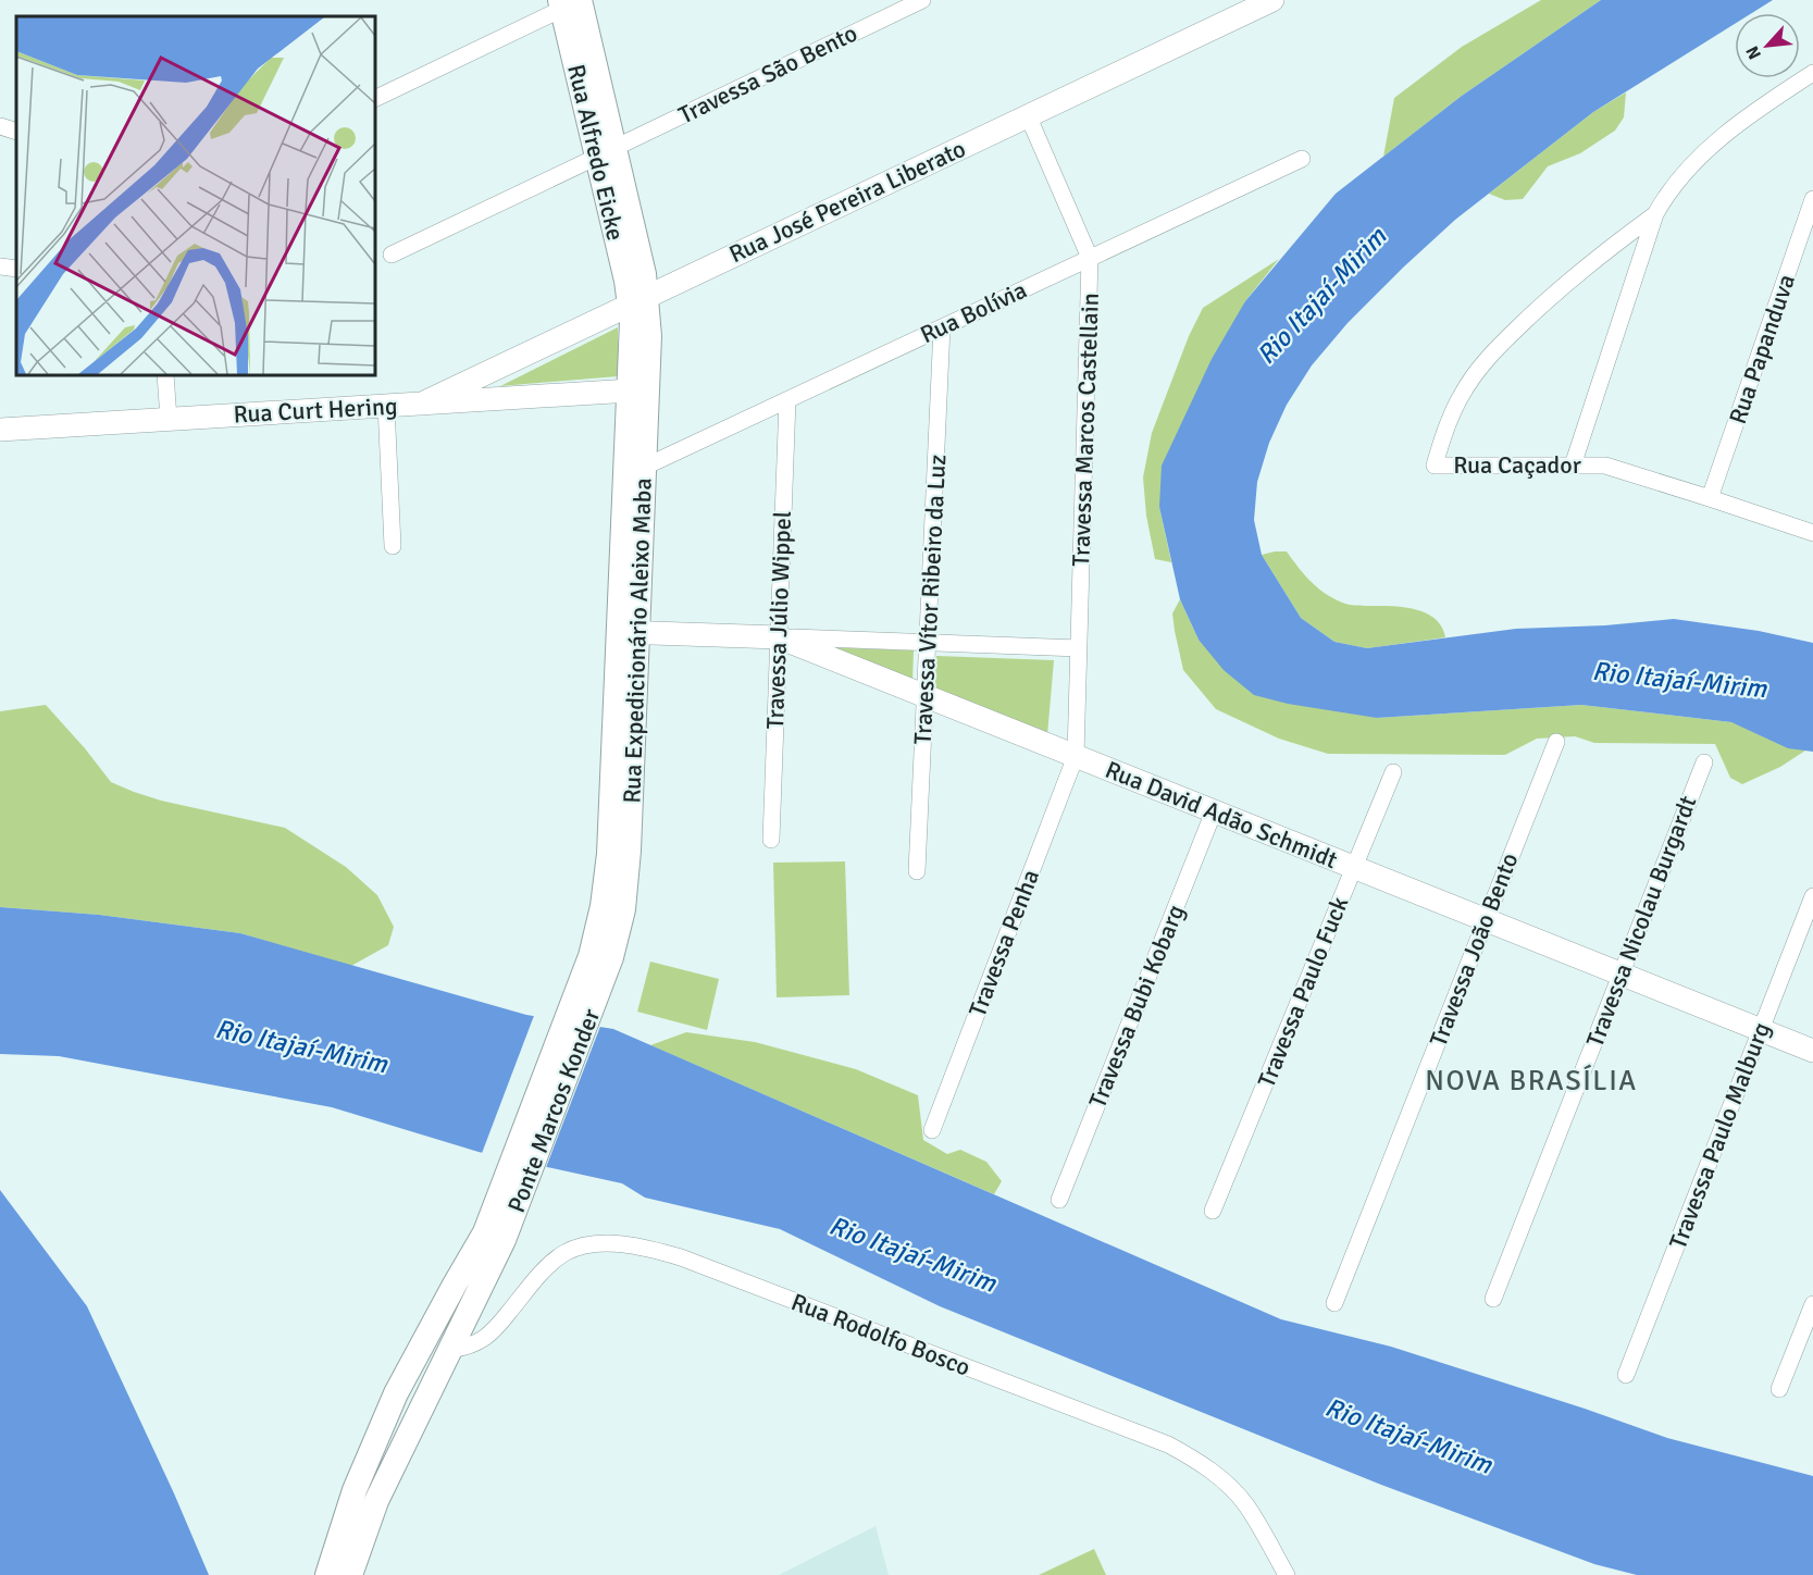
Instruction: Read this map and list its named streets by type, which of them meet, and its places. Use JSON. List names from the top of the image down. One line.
{"streets":{"main road":["Rua Alfredo Eicke","Rua José Pereira Liberato","Rua Curt Hering","Rua Expedicionário Aleixo Maba","Rua David Adão Schmidt","Ponte Marcos Konder"],"street":["Travessa São Bento","Rua Bolívia","Rua Papanduva","Travessa Marcos Castellain","Rua Caçador","Travessa Vítor Ribeiro da Luz","Travessa Júlio Wippel","Travessa Nicolau Burgardt","Travessa Penha","Travessa João Bento","Travessa Paulo Fuck","Travessa Bubi Kobarg","Travessa Paulo Malburg","Rua Rodolfo Bosco"]},"crossings":[["Travessa São Bento","Rua Alfredo Eicke"],["Rua Alfredo Eicke","Rua José Pereira Liberato"],["Rua Alfredo Eicke","Rua Expedicionário Aleixo Maba"],["Rua José Pereira Liberato","Rua Curt Hering"],["Rua José Pereira Liberato","Travessa Marcos Castellain"],["Rua José Pereira Liberato","Rua Expedicionário Aleixo Maba"],["Rua Bolívia","Travessa Marcos Castellain"],["Rua Bolívia","Travessa Vítor Ribeiro da Luz"],["Rua Bolívia","Travessa Júlio Wippel"],["Rua Bolívia","Rua Expedicionário Aleixo Maba"],["Rua Papanduva","Rua Caçador"],["Rua Curt Hering","Rua Expedicionário Aleixo Maba"],["Travessa Marcos Castellain","Rua David Adão Schmidt"],["Travessa Marcos Castellain","Travessa Penha"],["Travessa Vítor Ribeiro da Luz","Rua David Adão Schmidt"],["Travessa Júlio Wippel","Rua David Adão Schmidt"],["Rua Expedicionário Aleixo Maba","Rua David Adão Schmidt"],["Rua Expedicionário Aleixo Maba","Ponte Marcos Konder"],["Rua David Adão Schmidt","Travessa Nicolau Burgardt"],["Rua David Adão Schmidt","Travessa Penha"],["Rua David Adão Schmidt","Travessa João Bento"],["Rua David Adão Schmidt","Travessa Paulo Fuck"],["Rua David Adão Schmidt","Travessa Bubi Kobarg"],["Rua David Adão Schmidt","Travessa Paulo Malburg"]],"districts":["NOVA BRASÍLIA"],"water":["Rio Itajaí-Mirim"],"north":"bottom left"}
